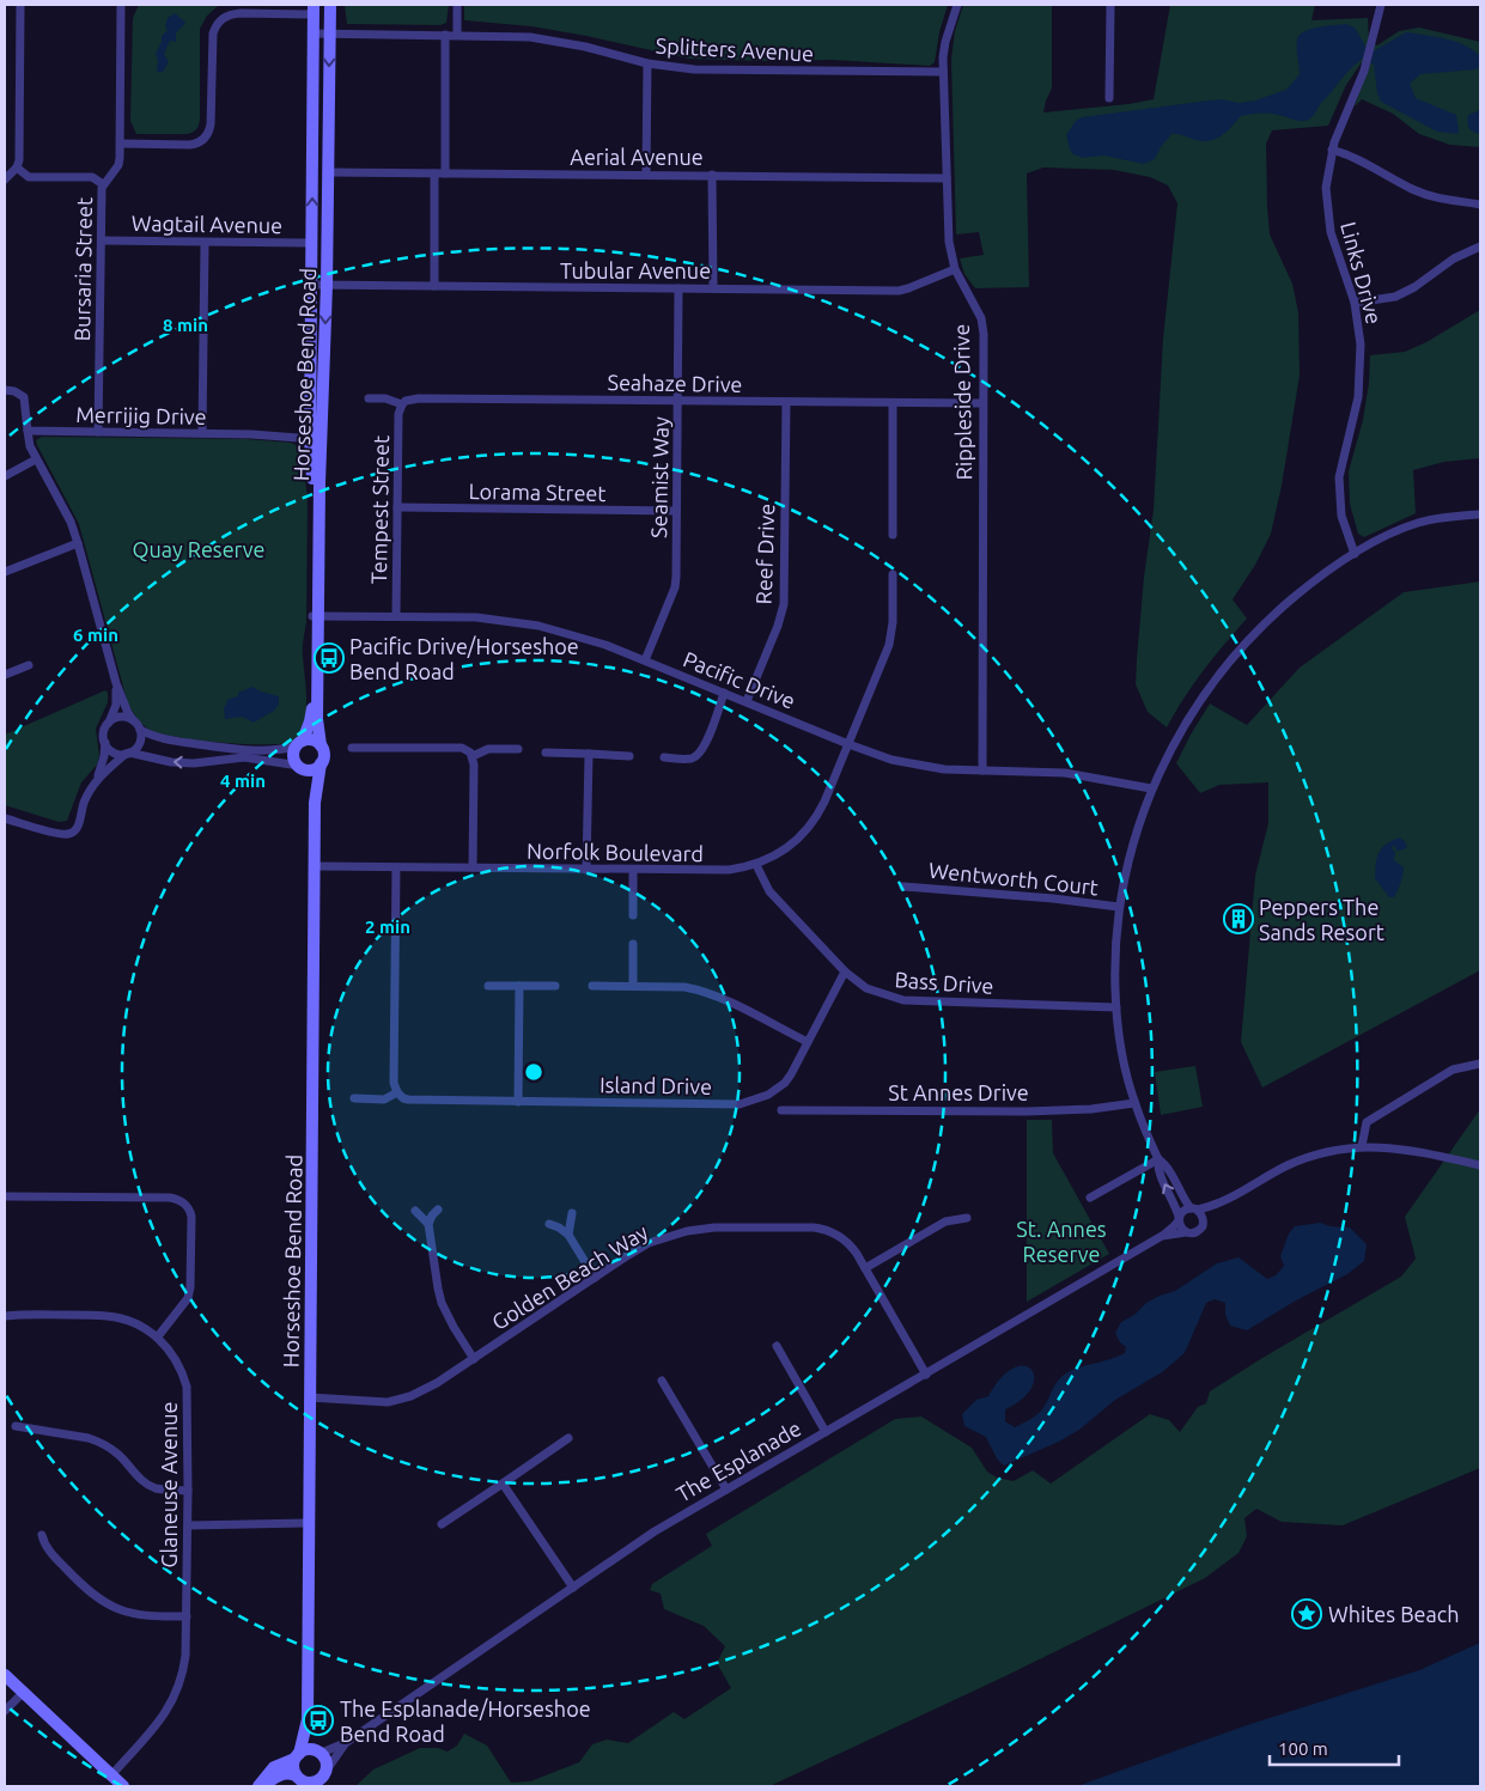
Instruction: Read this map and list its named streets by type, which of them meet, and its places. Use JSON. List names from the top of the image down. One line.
{"streets":{"street":["Splitters Avenue","Aerial Avenue","Wagtail Avenue","Bursaria Street","Tubular Avenue","Links Drive","Horseshoe Bend Road","Seahaze Drive","Rippleside Drive","Merrijig Drive","Seamist Way","Lorama Street","Tempest Street","Reef Drive","Pacific Drive","Norfolk Boulevard","Wentworth Court","Bass Drive","Island Drive","St Annes Drive","Golden Beach Way","The Esplanade","Glaneuse Avenue"]},"crossings":[["Splitters Avenue","Horseshoe Bend Road"],["Splitters Avenue","Rippleside Drive"],["Aerial Avenue","Horseshoe Bend Road"],["Aerial Avenue","Rippleside Drive"],["Wagtail Avenue","Bursaria Street"],["Wagtail Avenue","Horseshoe Bend Road"],["Bursaria Street","Merrijig Drive"],["Tubular Avenue","Horseshoe Bend Road"],["Tubular Avenue","Rippleside Drive"],["Tubular Avenue","Seamist Way"],["Horseshoe Bend Road","Merrijig Drive"],["Horseshoe Bend Road","Pacific Drive"],["Horseshoe Bend Road","Norfolk Boulevard"],["Horseshoe Bend Road","Golden Beach Way"],["Horseshoe Bend Road","The Esplanade"],["Seahaze Drive","Rippleside Drive"],["Seahaze Drive","Seamist Way"],["Seahaze Drive","Tempest Street"],["Seahaze Drive","Reef Drive"],["Rippleside Drive","Pacific Drive"],["Seamist Way","Lorama Street"],["Seamist Way","Pacific Drive"],["Lorama Street","Tempest Street"],["Tempest Street","Pacific Drive"],["Reef Drive","Pacific Drive"],["Pacific Drive","Norfolk Boulevard"],["Norfolk Boulevard","Bass Drive"],["Bass Drive","Island Drive"],["Golden Beach Way","The Esplanade"]],"parks":["Quay Reserve","St. Annes Reserve"],"places":{"bus stop":["Pacific Drive/Horseshoe Bend Road","The Esplanade/Horseshoe Bend Road"],"building":["Peppers The Sands Resort"],"place":["Whites Beach"]},"scale_bar":"100 m","rings":["8 min","6 min","4 min","2 min"]}
